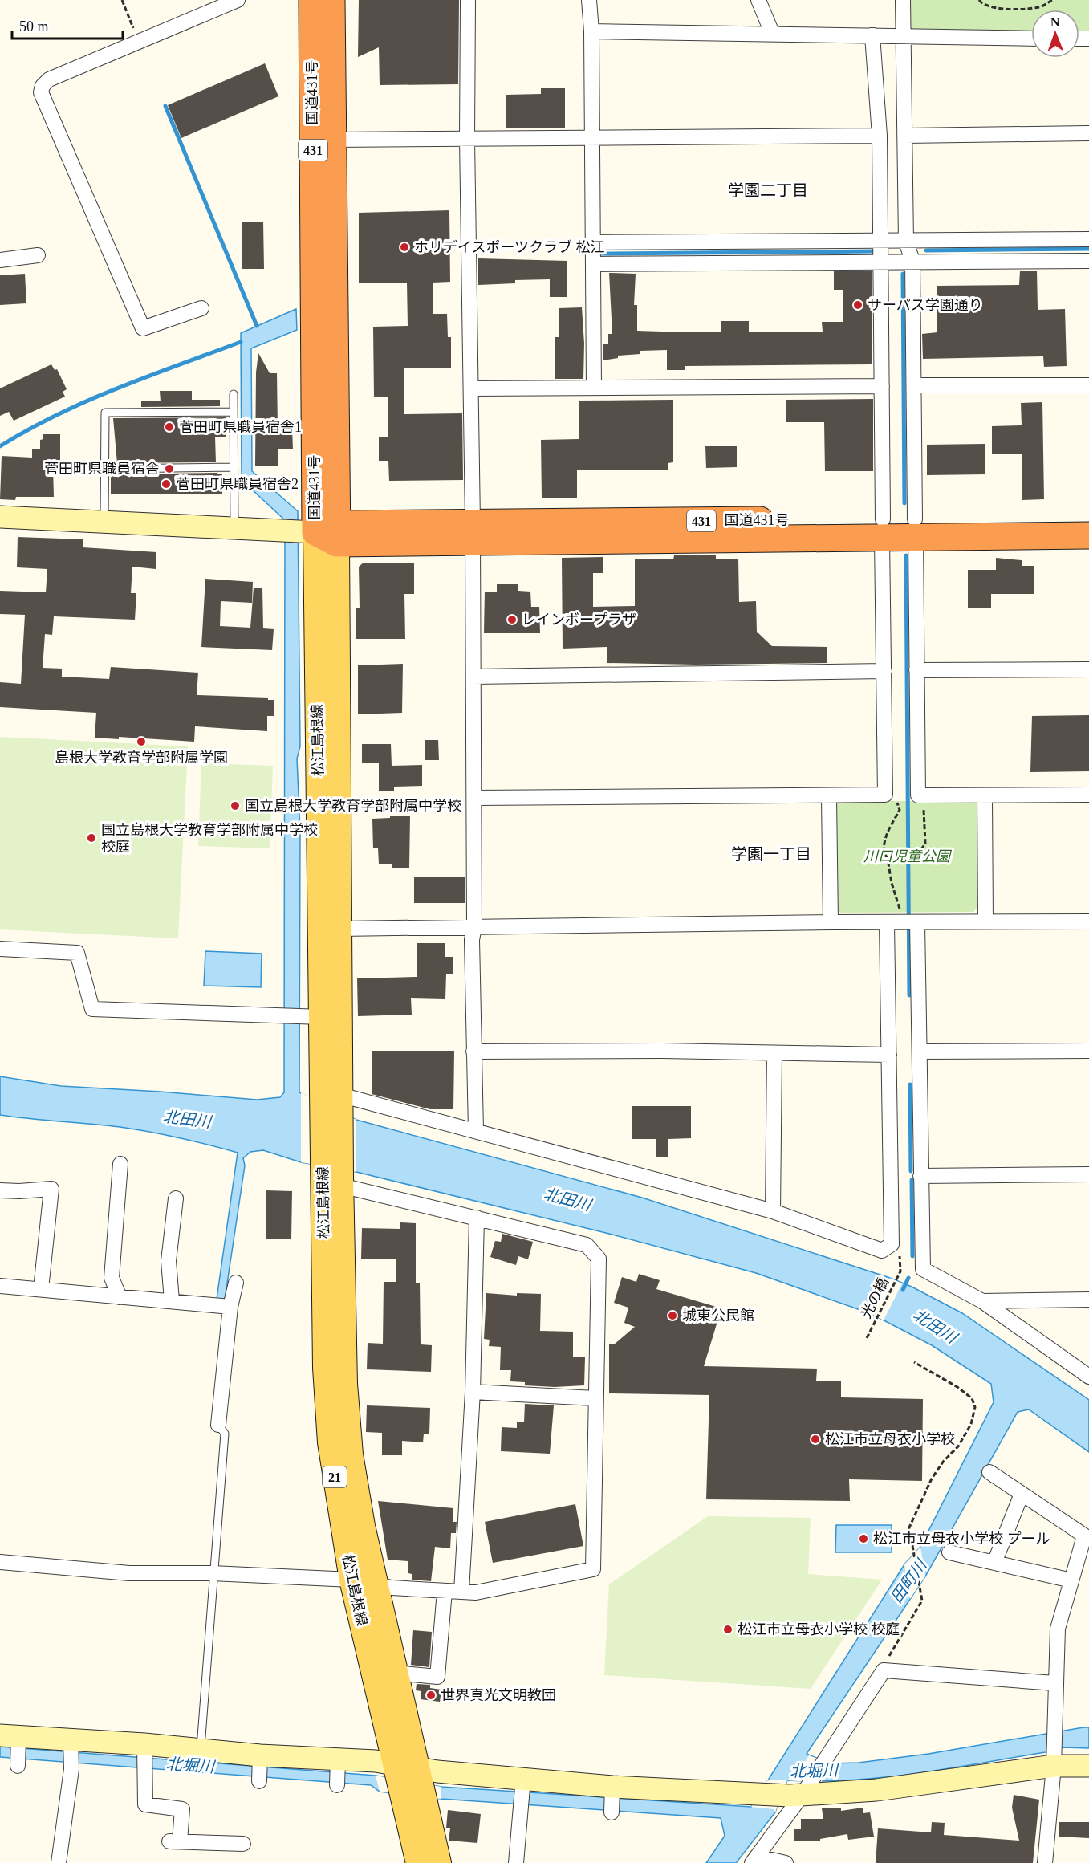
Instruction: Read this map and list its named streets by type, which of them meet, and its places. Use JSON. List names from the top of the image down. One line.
{"streets":{"highway":["国道431号","431"],"main road":["松江島根線","21"],"path":["光の橋"]},"crossings":[["国道431号","松江島根線"]],"districts":["学園二丁目","学園一丁目"],"water":["北田川","田町川","北堀川"],"parks":["川口児童公園"],"places":["ホリデイスポーツクラブ 松江","サーパス学園通り","菅田町県職員宿舎1","菅田町県職員宿舎","菅田町県職員宿舎2","レインボープラザ","島根大学教育学部附属学園","国立島根大学教育学部附属中学校","国立島根大学教育学部附属中学校 校庭","城東公民館","松江市立母衣小学校","松江市立母衣小学校 プール","松江市立母衣小学校 校庭","世界真光文明教団"],"scale_bar":"50 m","north":"top"}
